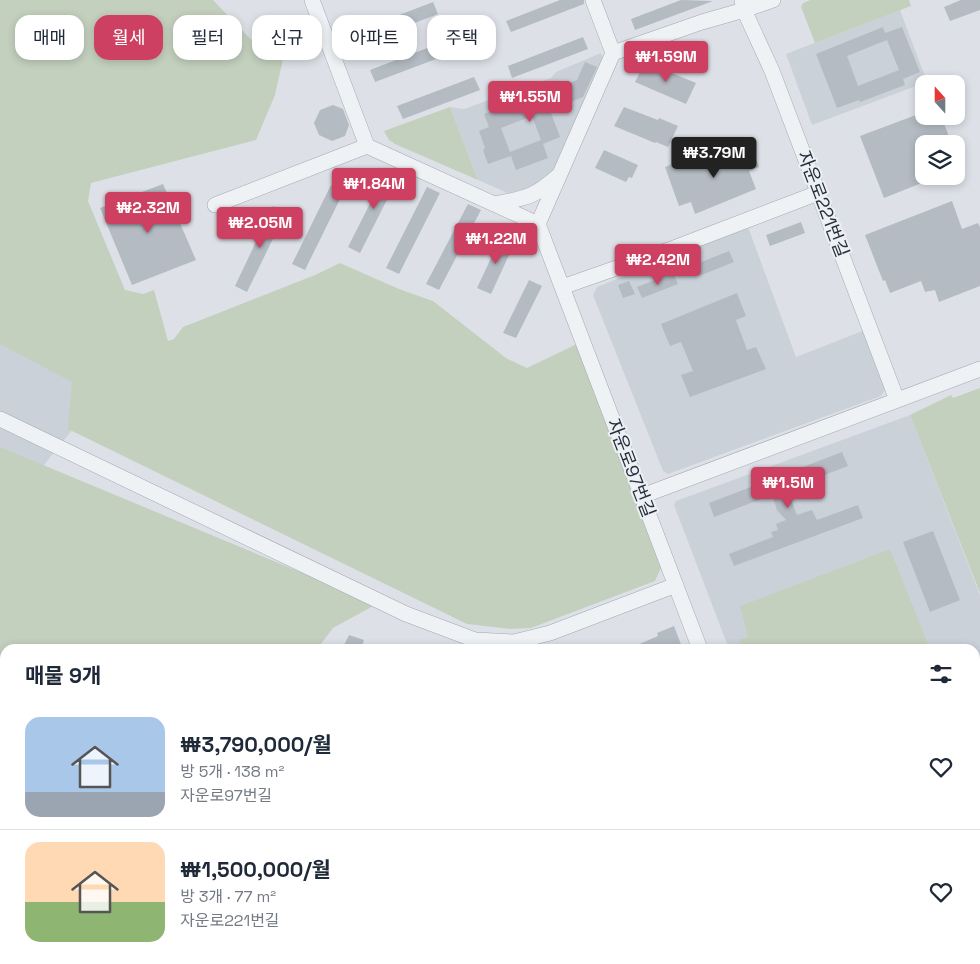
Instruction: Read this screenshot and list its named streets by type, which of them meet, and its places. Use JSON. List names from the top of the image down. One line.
{"streets":{"street":["자운로221번길","자운로97번길"]},"north":"top","page":{"chip":["매매","월세","필터","신규","아파트","주택"],"price":["₩1.59M","₩1.55M","₩3.79M","₩1.84M","₩2.32M","₩2.05M","₩1.22M","₩2.42M","₩1.5M"],"heading":"매물 9개","list":[{"name":"₩3,790,000/월","note":"방 5개 · 138 m² · 자운로97번길"},{"name":"₩1,500,000/월","note":"방 3개 · 77 m² · 자운로221번길"}]}}
